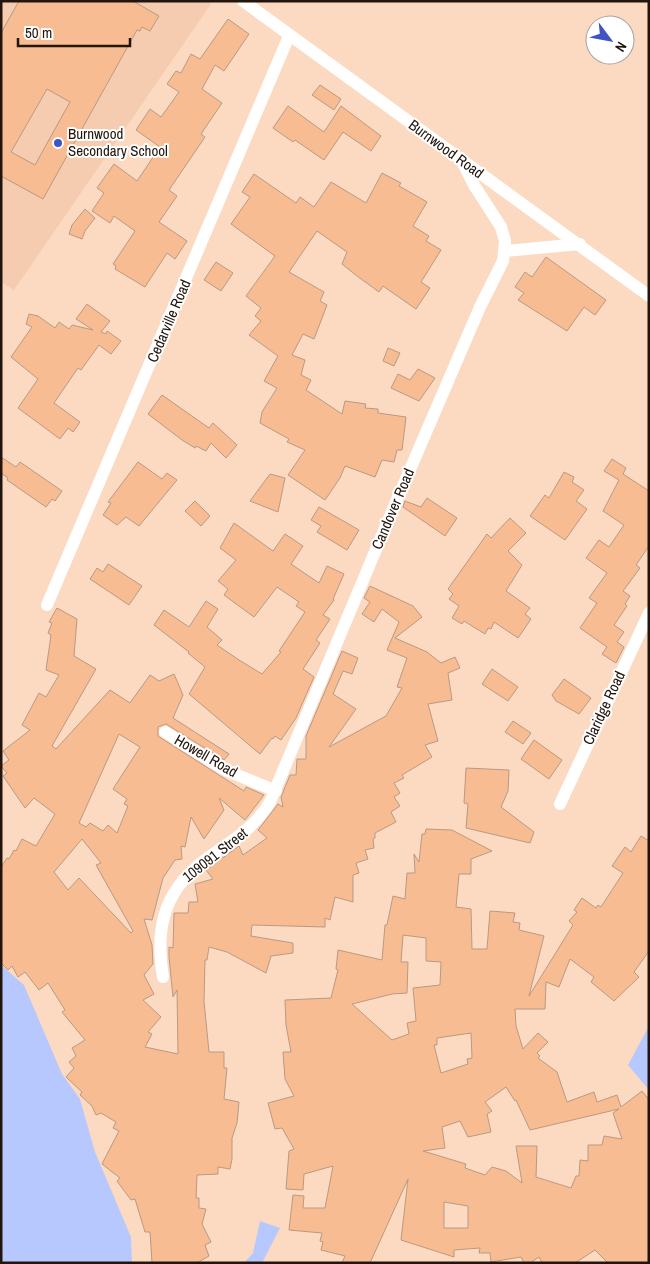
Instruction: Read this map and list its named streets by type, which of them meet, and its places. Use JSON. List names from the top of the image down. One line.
{"streets":{"street":["Burnwood Road","Cedarville Road","Candover Road","Claridge Road","Howell Road","109091 Street"]},"crossings":[["Burnwood Road","Cedarville Road"],["Candover Road","109091 Street"],["Howell Road","109091 Street"]],"places":["Burnwood Secondary School"],"scale_bar":"50 m","north":"bottom right"}
